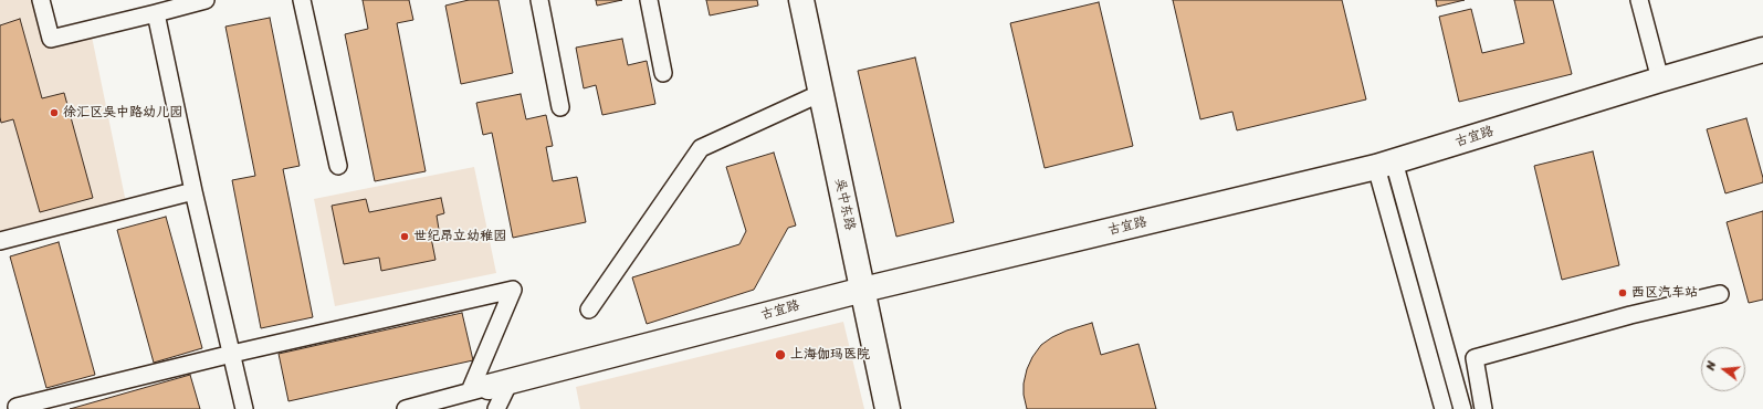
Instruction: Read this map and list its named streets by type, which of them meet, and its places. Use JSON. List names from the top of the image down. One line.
{"streets":{"street":["古宜路","吴中东路"]},"crossings":[["古宜路","吴中东路"]],"places":["徐汇区吴中路幼儿园","世纪昂立幼稚园","西区汽车站","上海伽玛医院"],"north":"left"}
